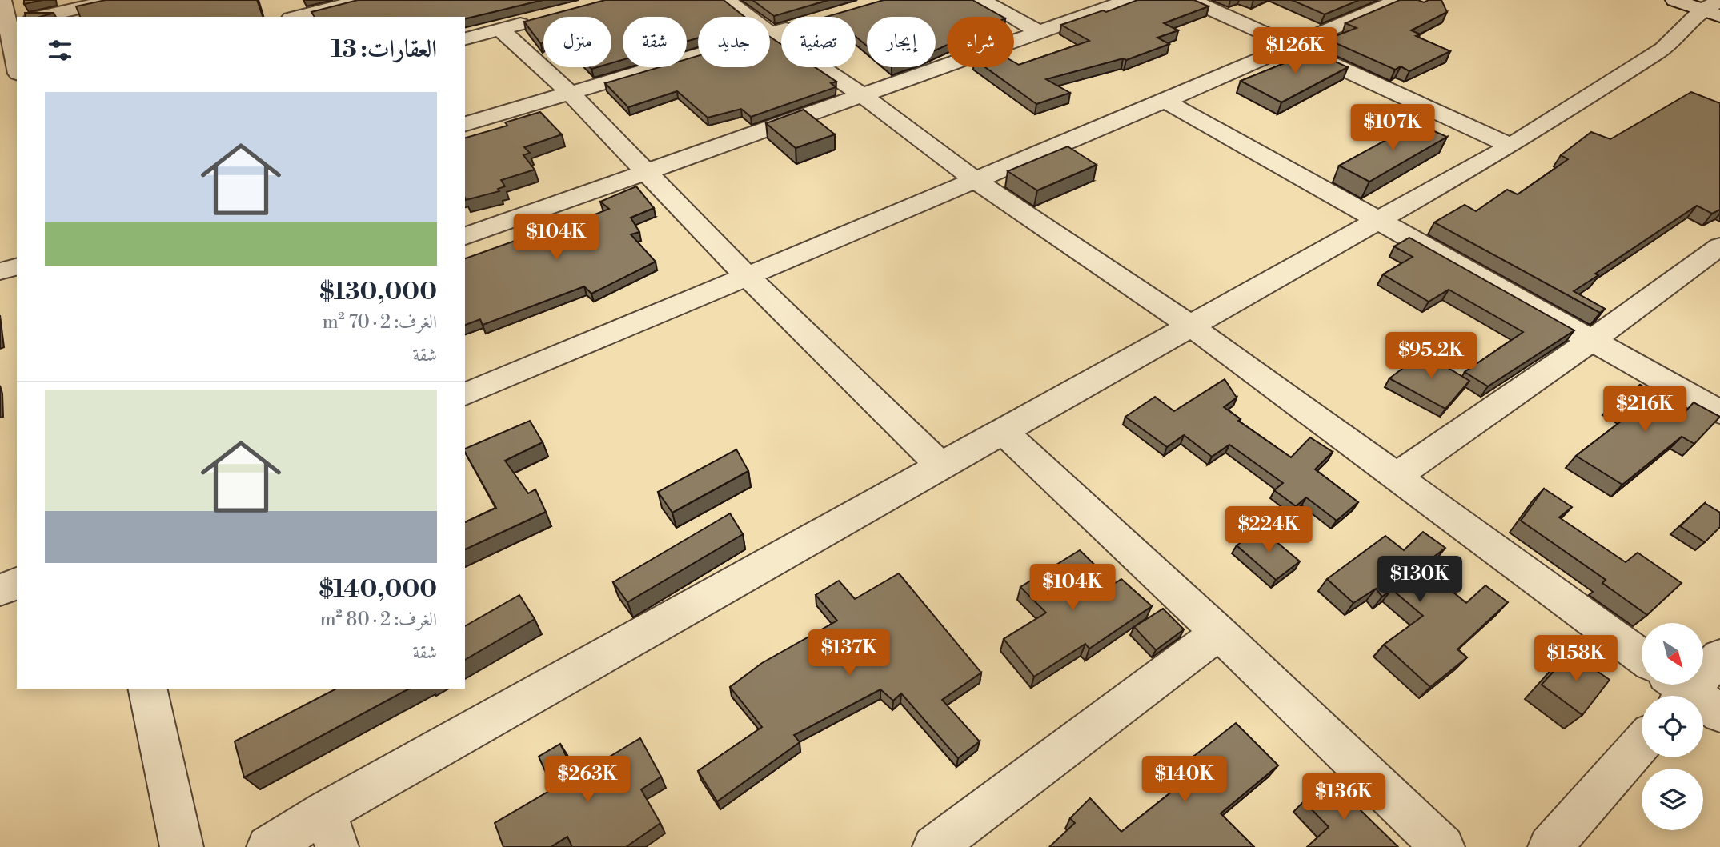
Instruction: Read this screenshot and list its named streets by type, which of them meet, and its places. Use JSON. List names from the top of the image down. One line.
{"north":"bottom right","page":{"chip":["شراء","إيجار","تصفية","جديد","شقة","منزل"],"heading":"العقارات: 13","price":["$126K","$107K","$104K","$95.2K","$216K","$224K","$130K","$104K","$137K","$158K","$263K","$140K","$136K"],"list":[{"name":"$130,000","note":"الغرف: 2 · 70 m² · شقة"},{"name":"$140,000","note":"الغرف: 2 · 80 m² · شقة"}]}}
